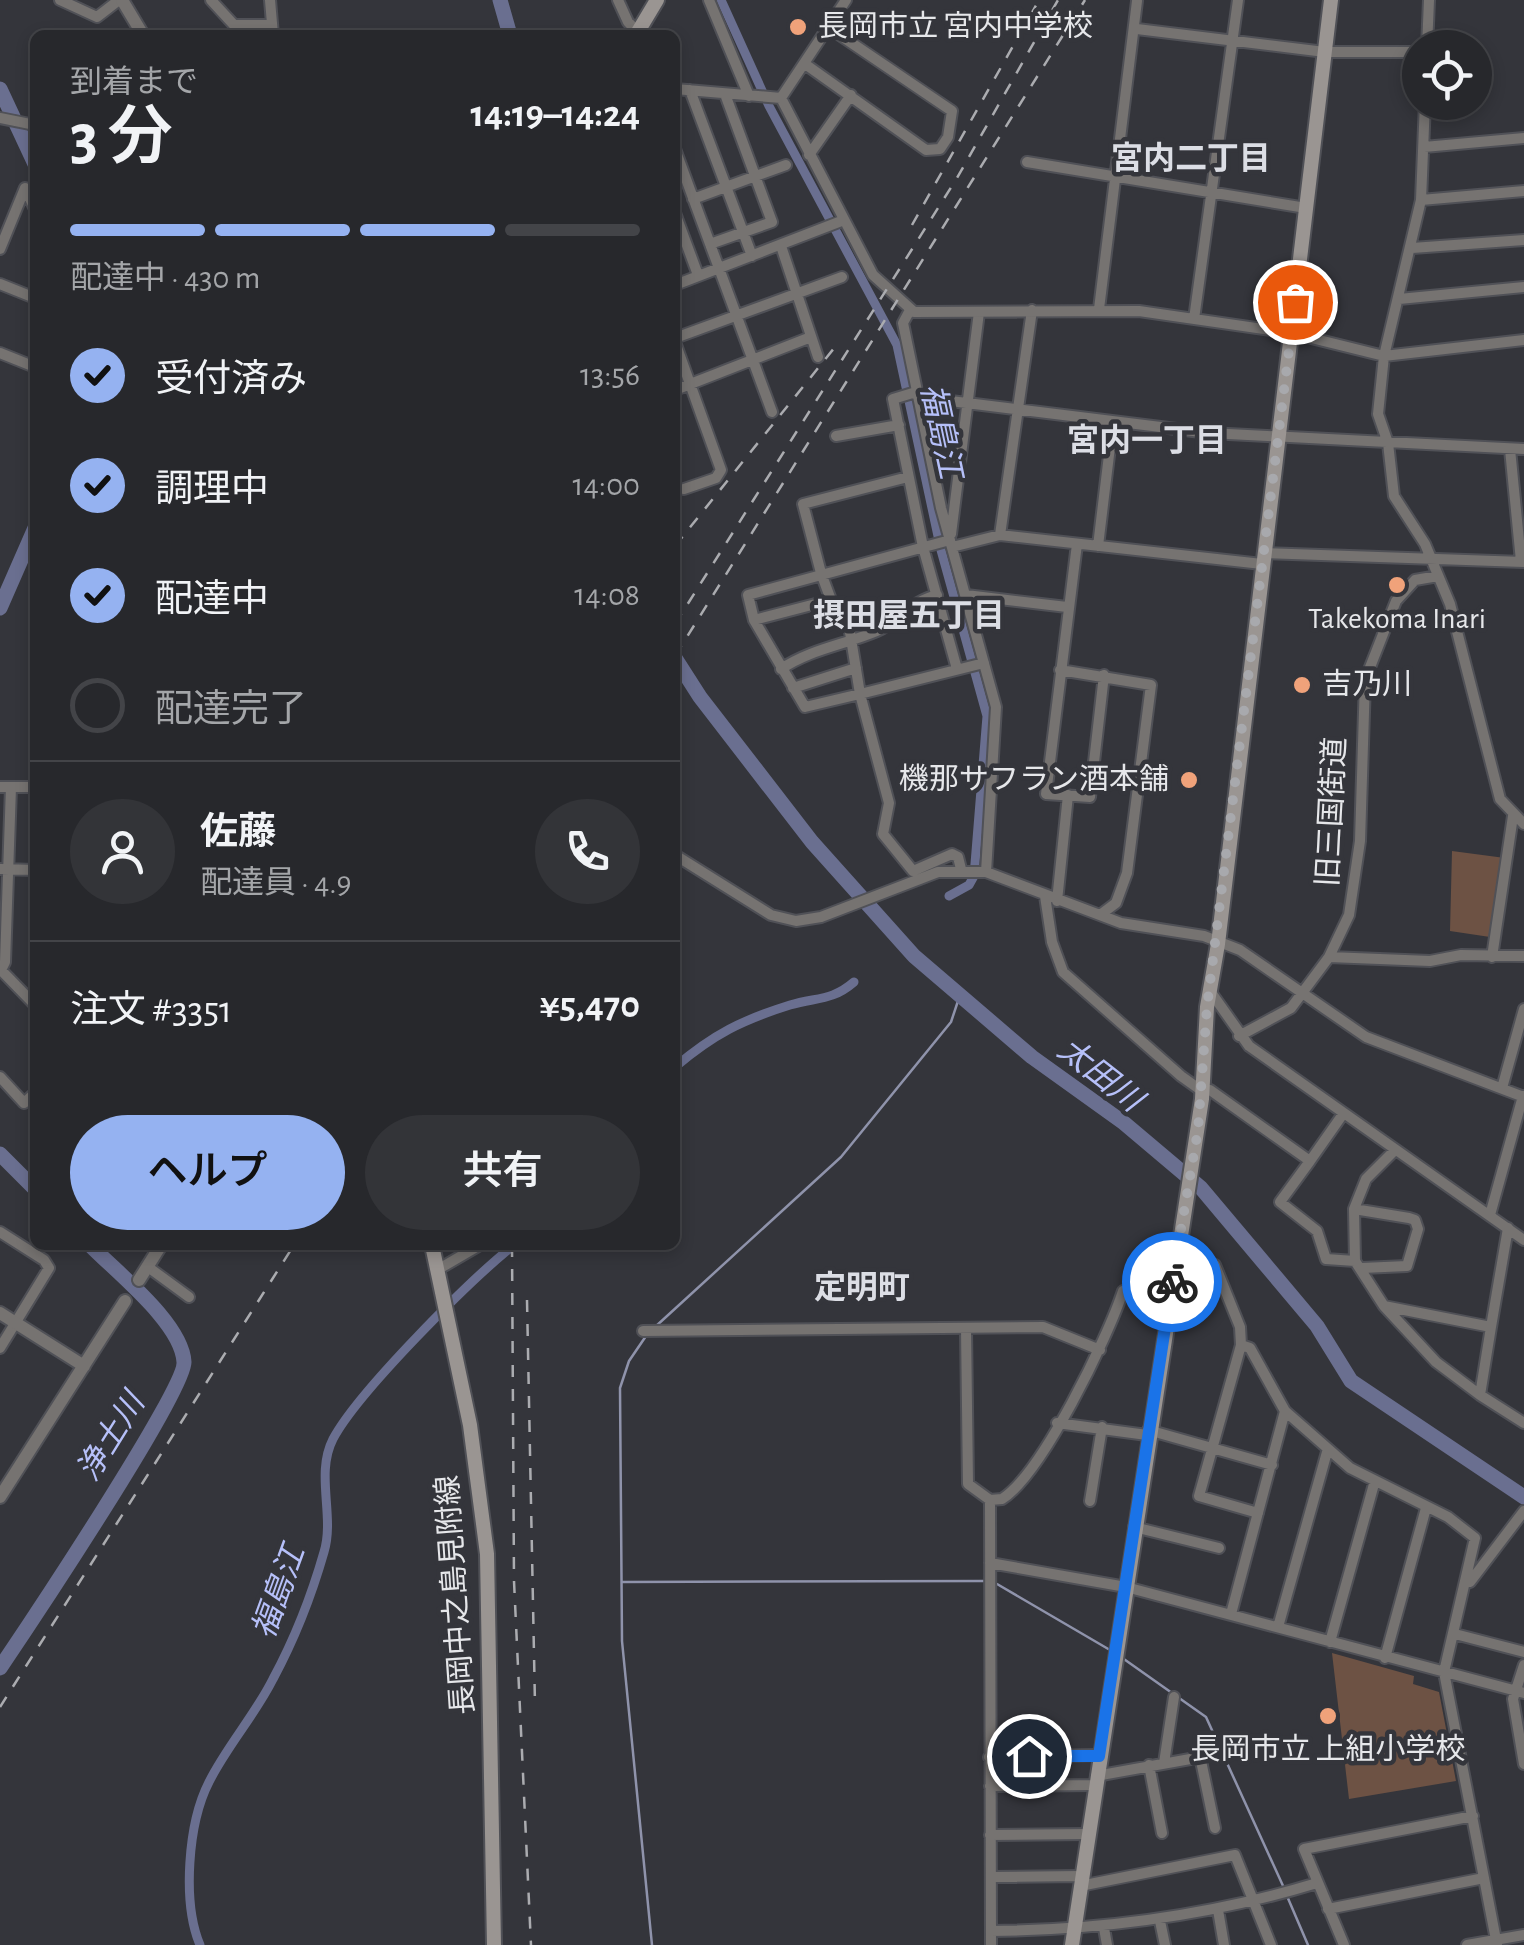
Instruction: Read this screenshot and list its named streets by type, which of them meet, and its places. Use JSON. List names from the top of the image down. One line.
{"streets":{"main road":["長岡中之島見附線"],"street":["旧三国街道"]},"districts":["宮内二丁目","宮内一丁目","摂田屋五丁目","定明町"],"water":["福島江","太田川","浄土川"],"places":["長岡市立 宮内中学校","Takekoma Inari","吉乃川","機那サフラン酒本舗","長岡市立 上組小学校"],"page":{"heading":["3 分","到着まで","14:19–14:24"],"panel":["佐藤","配達員 · 4.9","注文 #3351","¥5,470"],"bar":"配達中 · 430 m","list":[["受付済み","13:56"],["調理中","14:00"],["配達中","14:08"],"配達完了"],"buttons":["ヘルプ","共有"]}}
